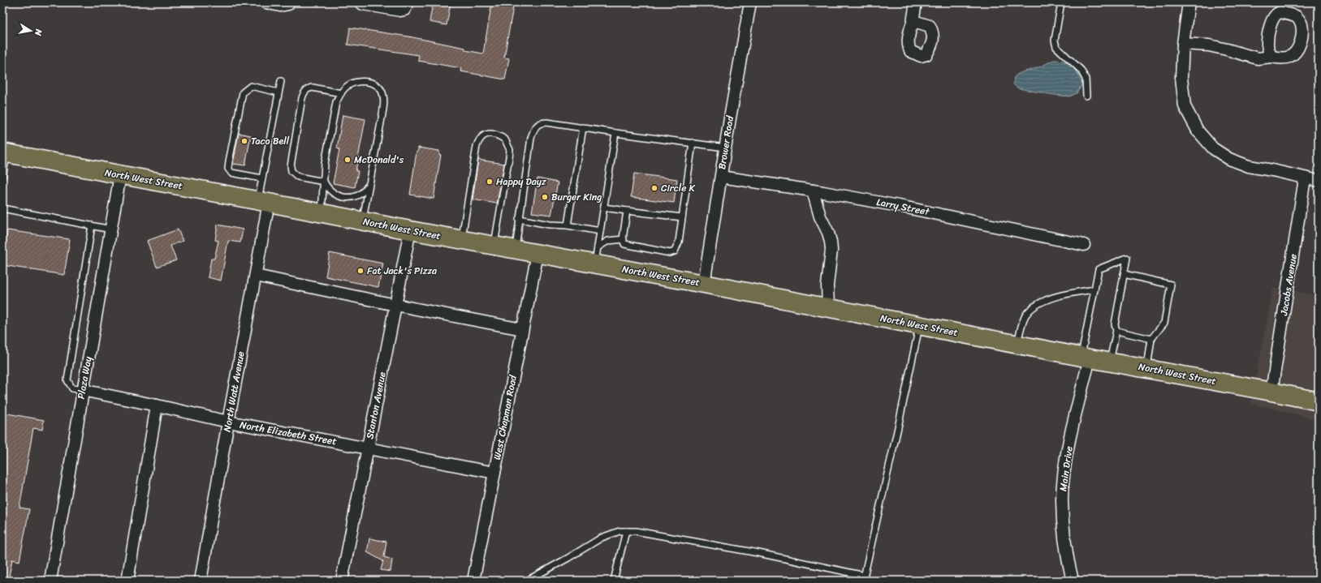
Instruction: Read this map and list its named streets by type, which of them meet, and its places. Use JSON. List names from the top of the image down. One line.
{"streets":{"main road":["North West Street"],"street":["Brower Road","Larry Street","Jacobs Avenue","Plaza Way","North Watt Avenue","Stanton Avenue","West Chapman Road","North Elizabeth Street","Main Drive"]},"crossings":[["Brower Road","North West Street"],["Brower Road","Larry Street"],["North West Street","Jacobs Avenue"],["North West Street","Plaza Way"],["North West Street","North Watt Avenue"],["North West Street","Stanton Avenue"],["North West Street","West Chapman Road"],["North West Street","Main Drive"],["Plaza Way","North Elizabeth Street"],["North Watt Avenue","North Elizabeth Street"],["Stanton Avenue","North Elizabeth Street"],["West Chapman Road","North Elizabeth Street"]],"places":["Taco Bell","McDonald's","Happy Dayz","Circle K","Burger King","Fat Jack's Pizza"],"north":"right"}
